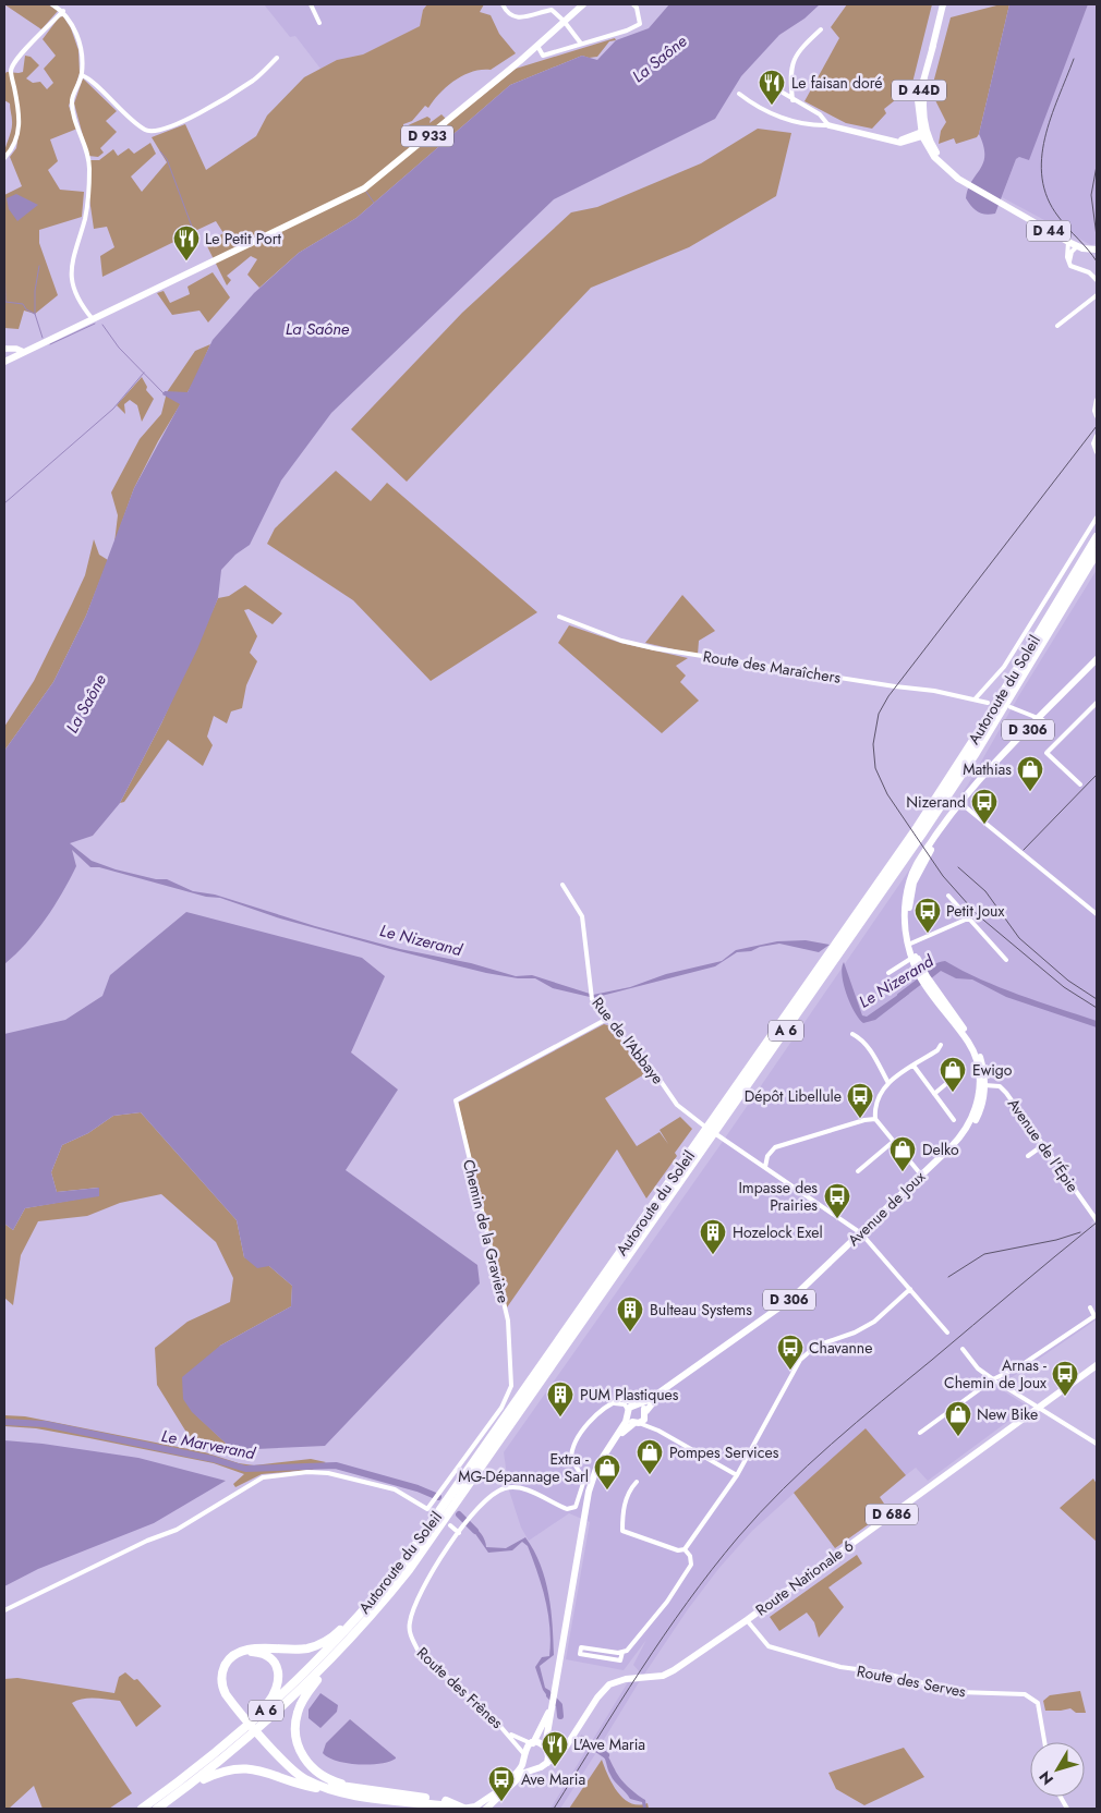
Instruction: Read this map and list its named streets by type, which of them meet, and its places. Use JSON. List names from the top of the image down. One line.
{"streets":{"highway":["Autoroute du Soleil","A 6"],"main road":["D 44D","D 933","D 44","D 306","Avenue de Joux","D 686","Route Nationale 6"],"street":["Route des Maraîchers","Rue de l'Abbaye","Avenue de l'Épie","Chemin de la Gravière","Route des Serves","Route des Frênes"]},"crossings":[["D 44D","D 44"],["Rue de l'Abbaye","Chemin de la Gravière"],["Avenue de l'Épie","Avenue de Joux"],["Route Nationale 6","Route des Serves"],["Route Nationale 6","Route des Frênes"]],"water":["La Saône","Le Nizerand","Le Marverand"],"places":{"restaurant":["Le faisan doré","Le Petit Port","L'Ave Maria"],"shop":["Mathias","Ewigo","Delko","New Bike","Pompes Services","Extra - MG-Dépannage Sarl"],"bus stop":["Nizerand","Petit Joux","Dépôt Libellule","Impasse des Prairies","Chavanne","Arnas - Chemin de Joux","Ave Maria"],"building":["Hozelock Exel","Bulteau Systems","PUM Plastiques"]},"north":"bottom left"}
